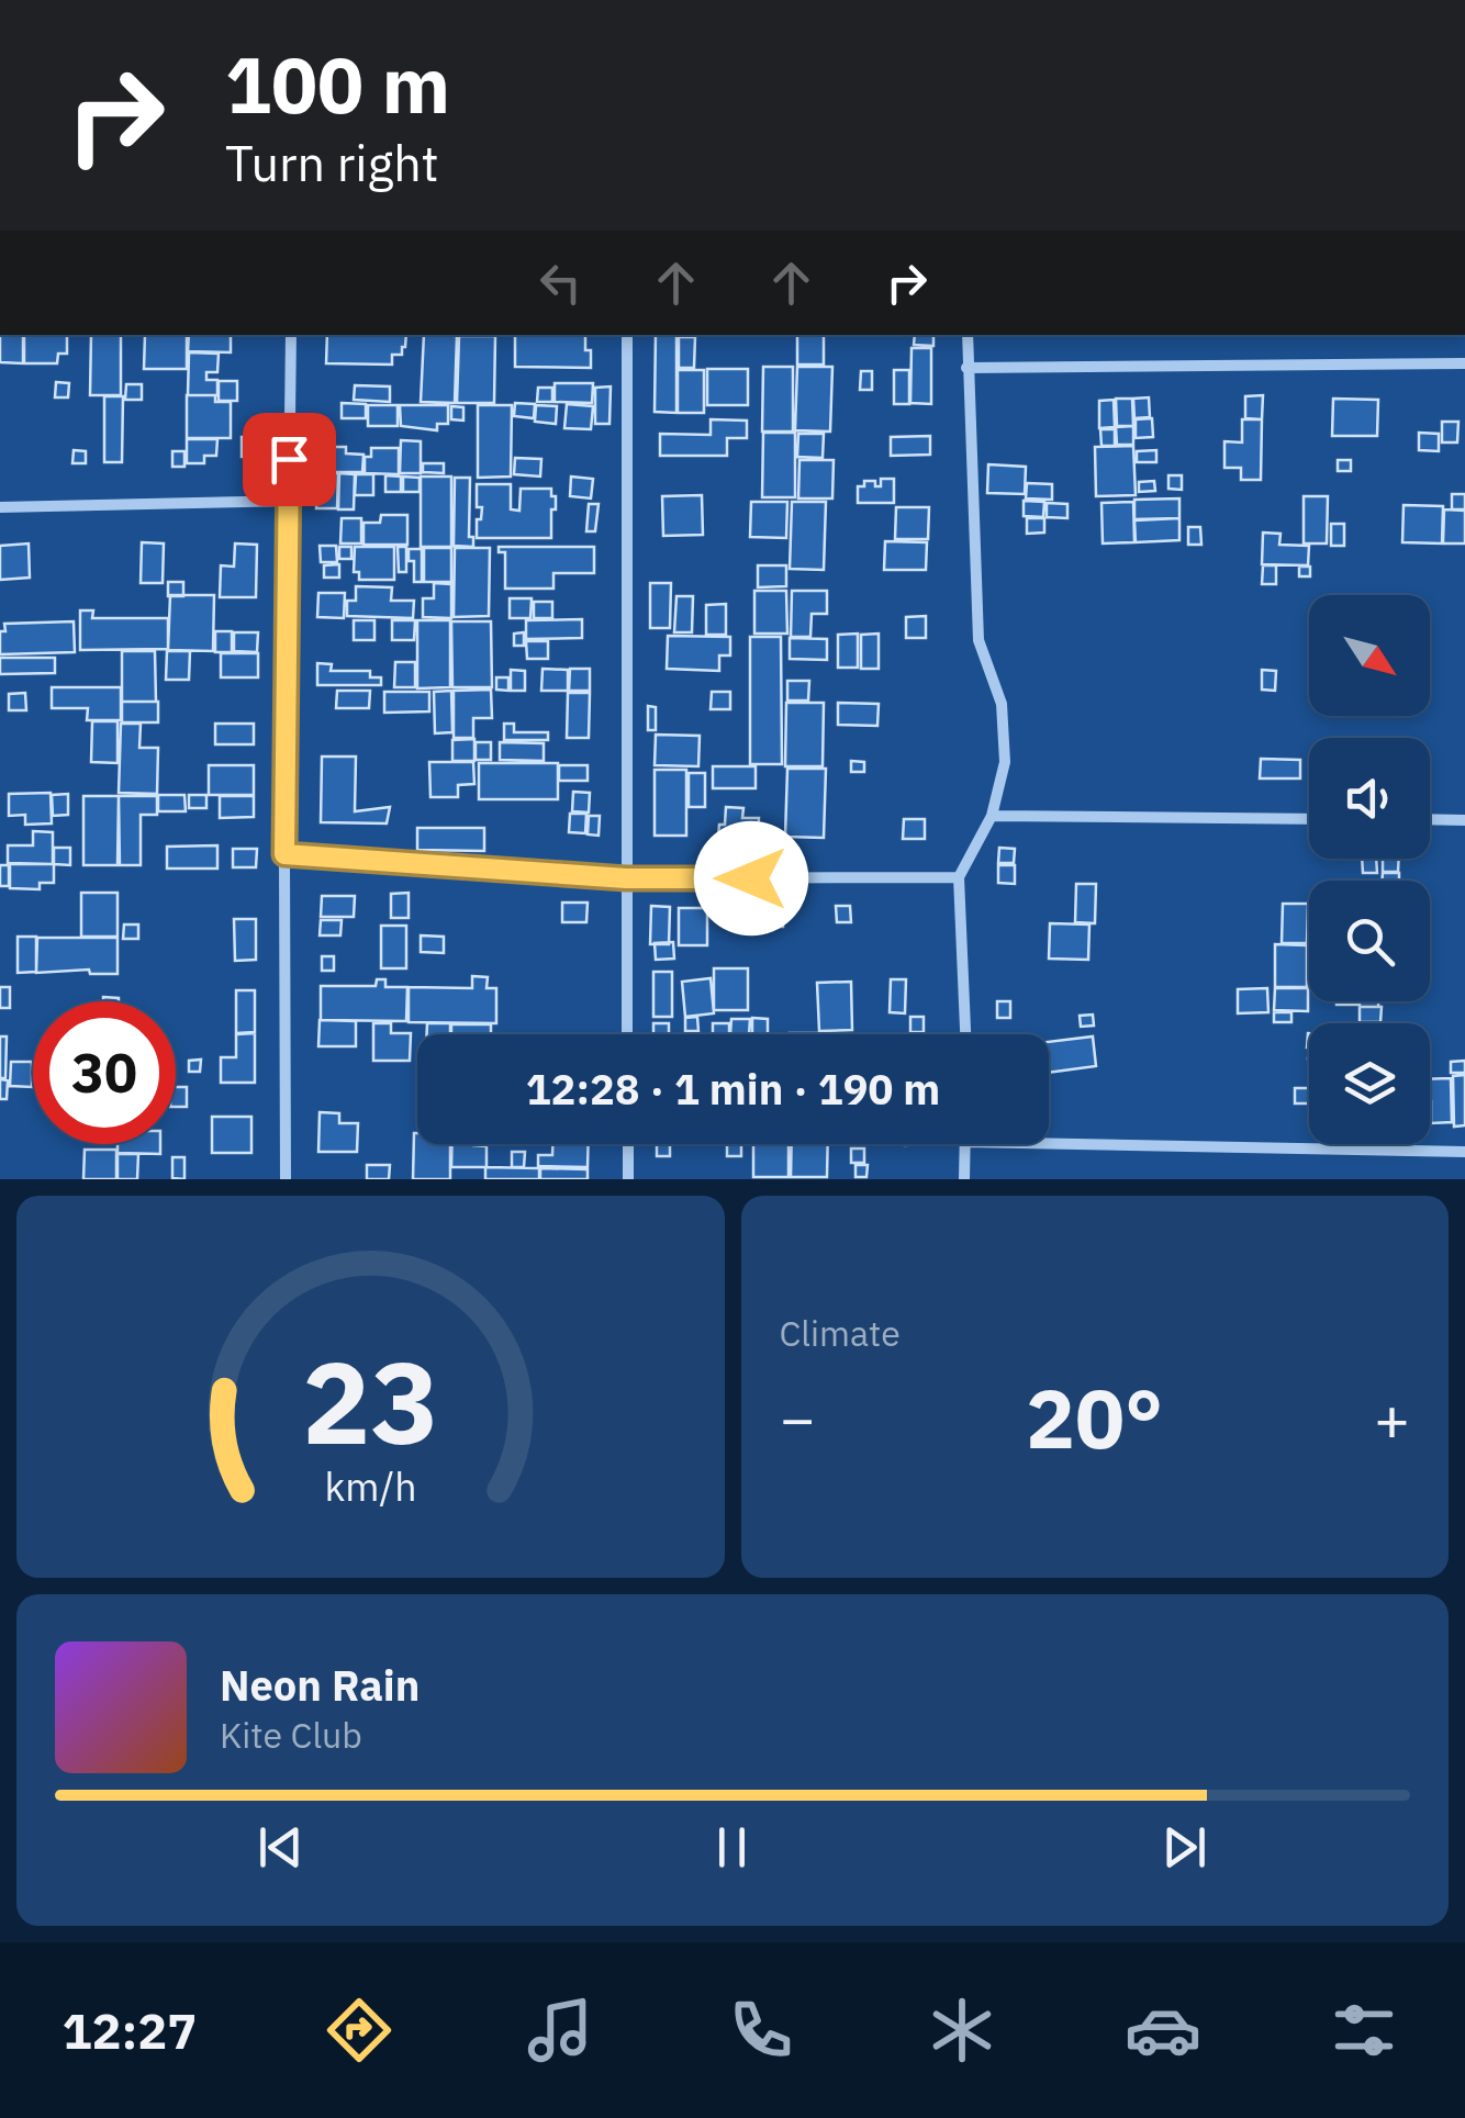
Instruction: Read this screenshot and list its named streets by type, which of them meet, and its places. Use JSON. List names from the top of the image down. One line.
{"north":"bottom right","page":{"turn":["100 m","Turn right"],"limit":"30","trip":"12:28 · 1 min · 190 m","tile":"Climate","heat":["−","20°","+"],"song":["Neon Rain","Kite Club"],"tabs":"12:27","gauge":["23","km/h"]}}
